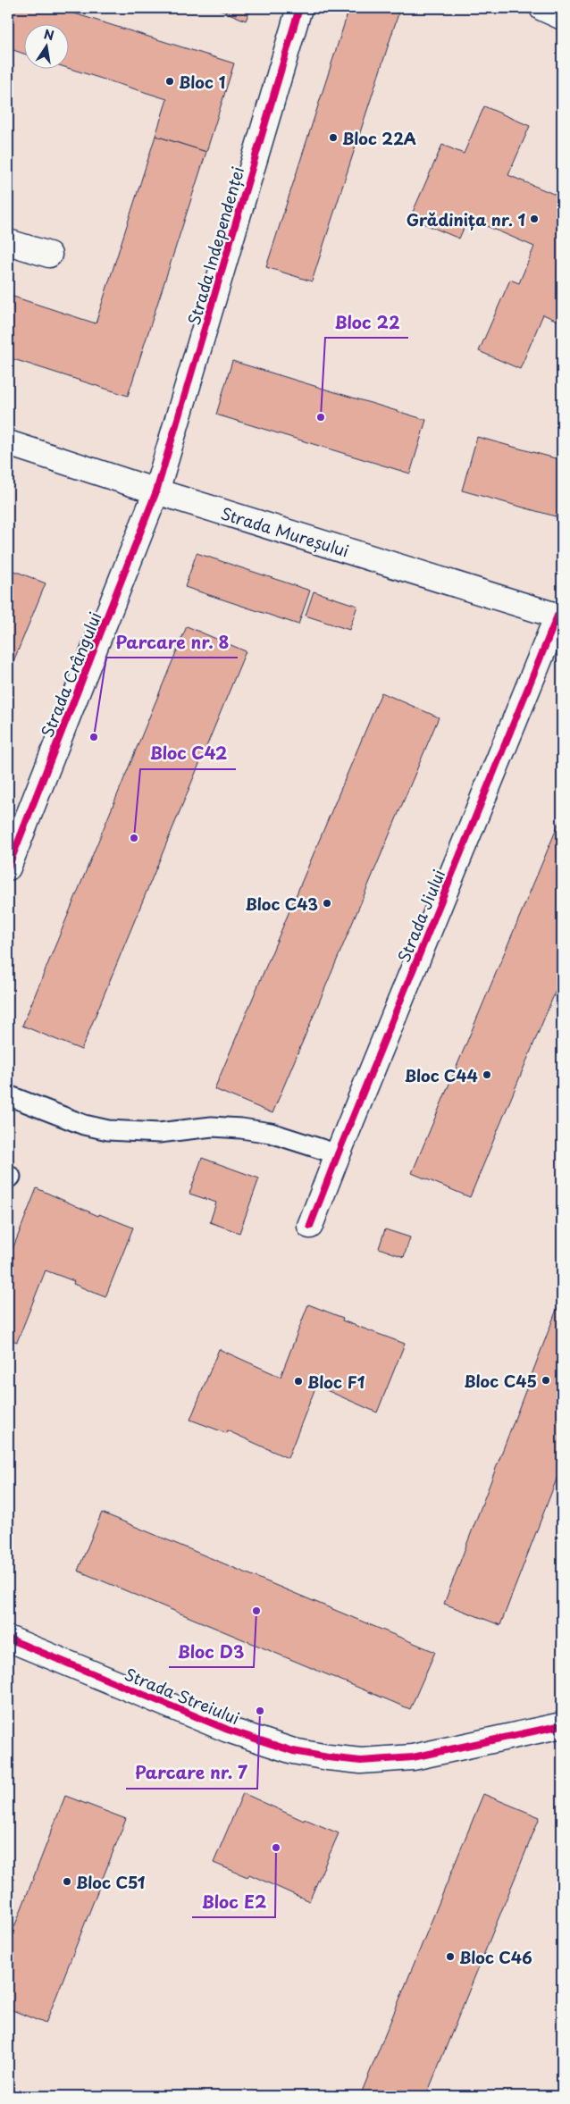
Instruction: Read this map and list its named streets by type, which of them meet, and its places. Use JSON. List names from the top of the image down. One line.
{"streets":{"street":["Strada Independenței","Strada Mureșului","Strada Crângului","Strada Jiului","Strada Streiului"]},"crossings":[["Strada Independenței","Strada Mureșului"],["Strada Independenței","Strada Crângului"],["Strada Mureșului","Strada Crângului"],["Strada Mureșului","Strada Jiului"]],"places":["Bloc 1","Bloc 22A","Grădinița nr. 1","Bloc 22","Parcare nr. 8","Bloc C42","Bloc C43","Bloc C44","Bloc C45","Bloc F1","Bloc D3","Parcare nr. 7","Bloc E2","Bloc C51","Bloc C46"],"north":"top"}
